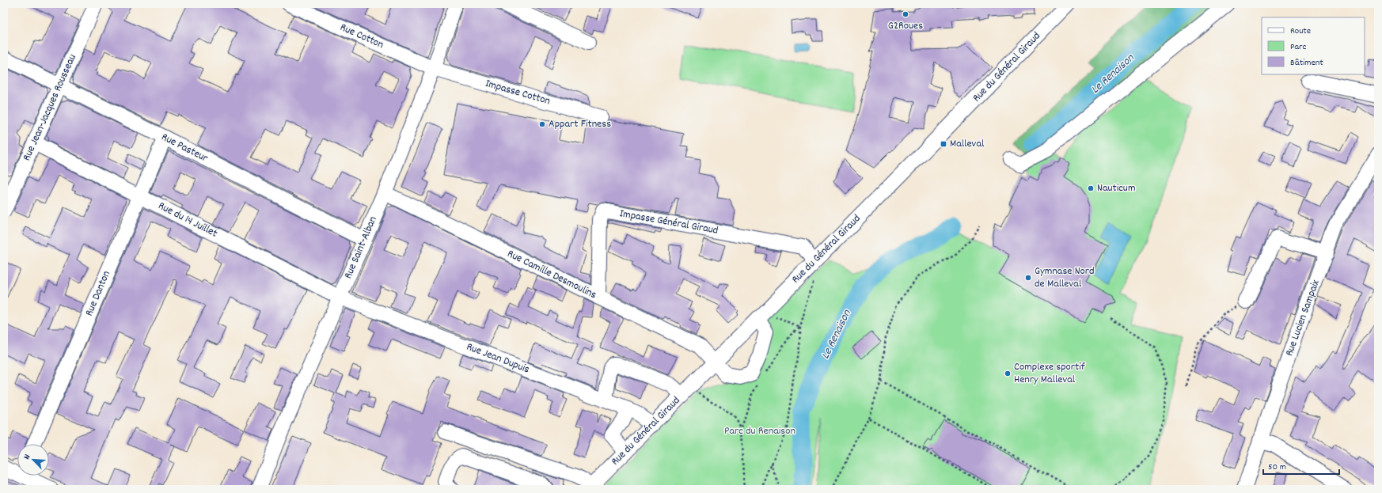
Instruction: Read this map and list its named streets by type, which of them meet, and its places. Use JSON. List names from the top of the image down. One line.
{"streets":{"street":["Rue Cotton","Rue du Général Giraud","Impasse Cotton","Rue Jean-Jacques Rousseau","Rue Pasteur","Rue du 14 Juillet","Impasse Général Giraud","Rue Saint-Alban","Rue Camille Desmoulins","Rue Danton","Rue Lucien Sampaix","Rue Jean Dupuis"]},"crossings":[["Rue Cotton","Impasse Cotton"],["Rue Cotton","Rue Saint-Alban"],["Rue du Général Giraud","Impasse Général Giraud"],["Rue du Général Giraud","Rue Camille Desmoulins"],["Rue du Général Giraud","Rue Jean Dupuis"],["Impasse Cotton","Rue Saint-Alban"],["Rue Jean-Jacques Rousseau","Rue Pasteur"],["Rue Jean-Jacques Rousseau","Rue du 14 Juillet"],["Rue Pasteur","Rue Saint-Alban"],["Rue Pasteur","Rue Danton"],["Rue du 14 Juillet","Rue Saint-Alban"],["Rue du 14 Juillet","Rue Danton"],["Rue du 14 Juillet","Rue Jean Dupuis"],["Impasse Général Giraud","Rue Camille Desmoulins"],["Rue Saint-Alban","Rue Camille Desmoulins"],["Rue Saint-Alban","Rue Jean Dupuis"]],"water":["Le Renaison"],"parks":["Parc du Renaison"],"places":{"other":["G2Roues","Appart Fitness","Nauticum","Gymnase Nord de Malleval","Complexe sportif Henry Malleval"],"transit":["Malleval"]},"legend":["Route","Parc","Bâtiment"],"scale_bar":"50 m","north":"top left"}
